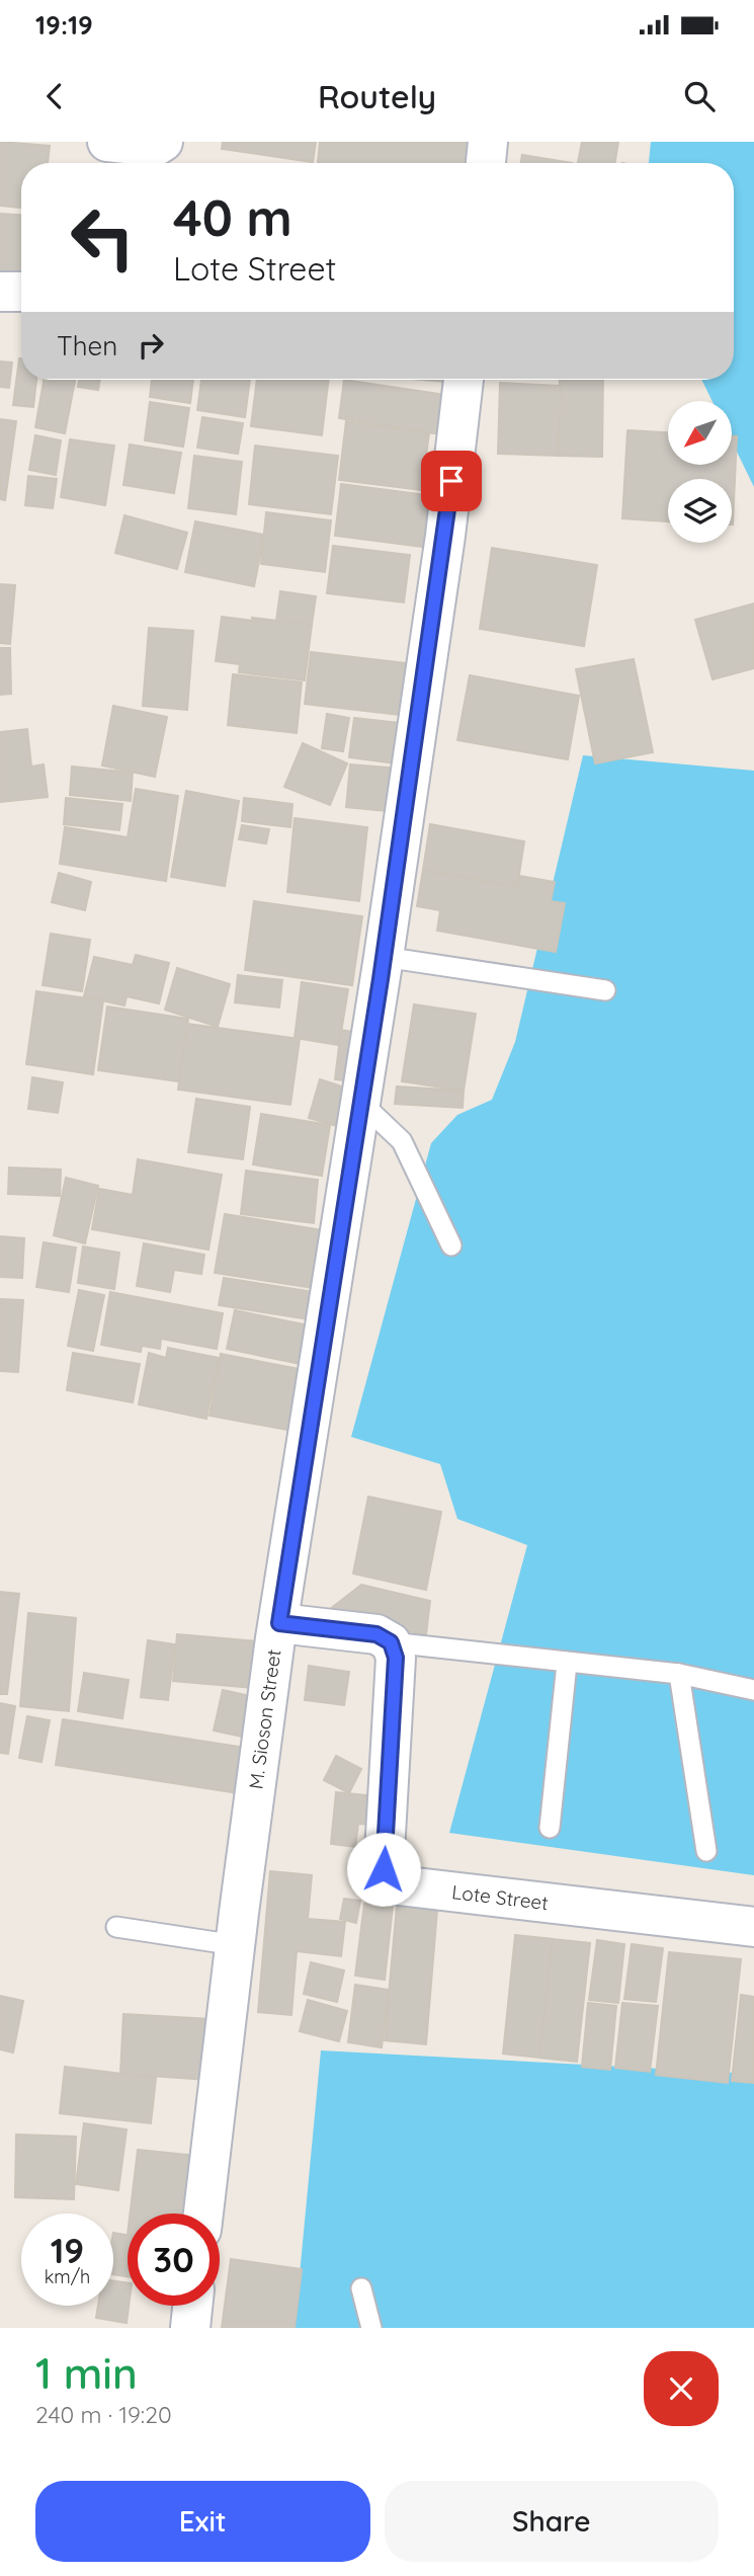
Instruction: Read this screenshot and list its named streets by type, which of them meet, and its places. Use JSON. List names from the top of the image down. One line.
{"streets":{"street":["M. Sioson Street","Lote Street"]},"north":"bottom left","page":{"status":"19:19","header":"Routely","turn":["40 m","Lote Street"],"then":"Then","speed":"19 km/h","limit":"30","heading":["1 min","240 m · 19:20"],"buttons":["Exit","Share"]}}
